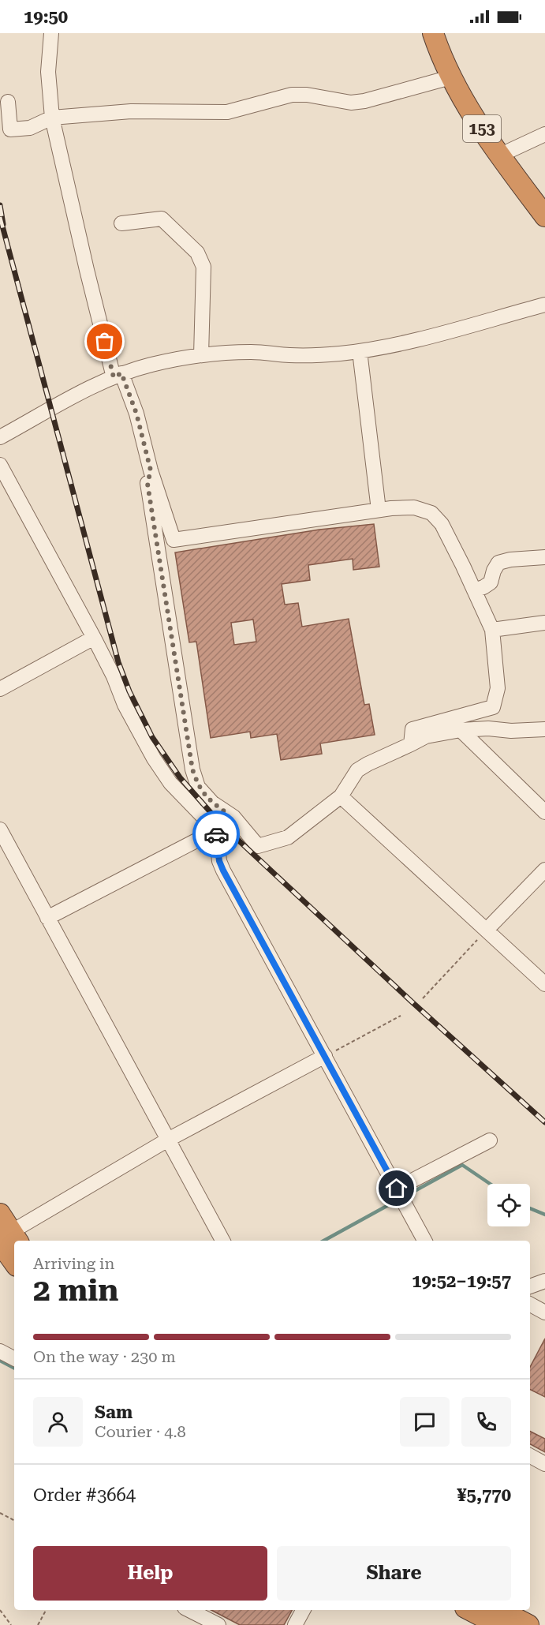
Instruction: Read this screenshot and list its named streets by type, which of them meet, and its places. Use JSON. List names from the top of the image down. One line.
{"streets":{"highway":["153"]},"page":{"status":"19:50","heading":["2 min","Arriving in","19:52–19:57"],"panel":["Sam","Courier · 4.8","Order #3664","¥5,770"],"bar":"On the way · 230 m","buttons":["Help","Share"]}}
